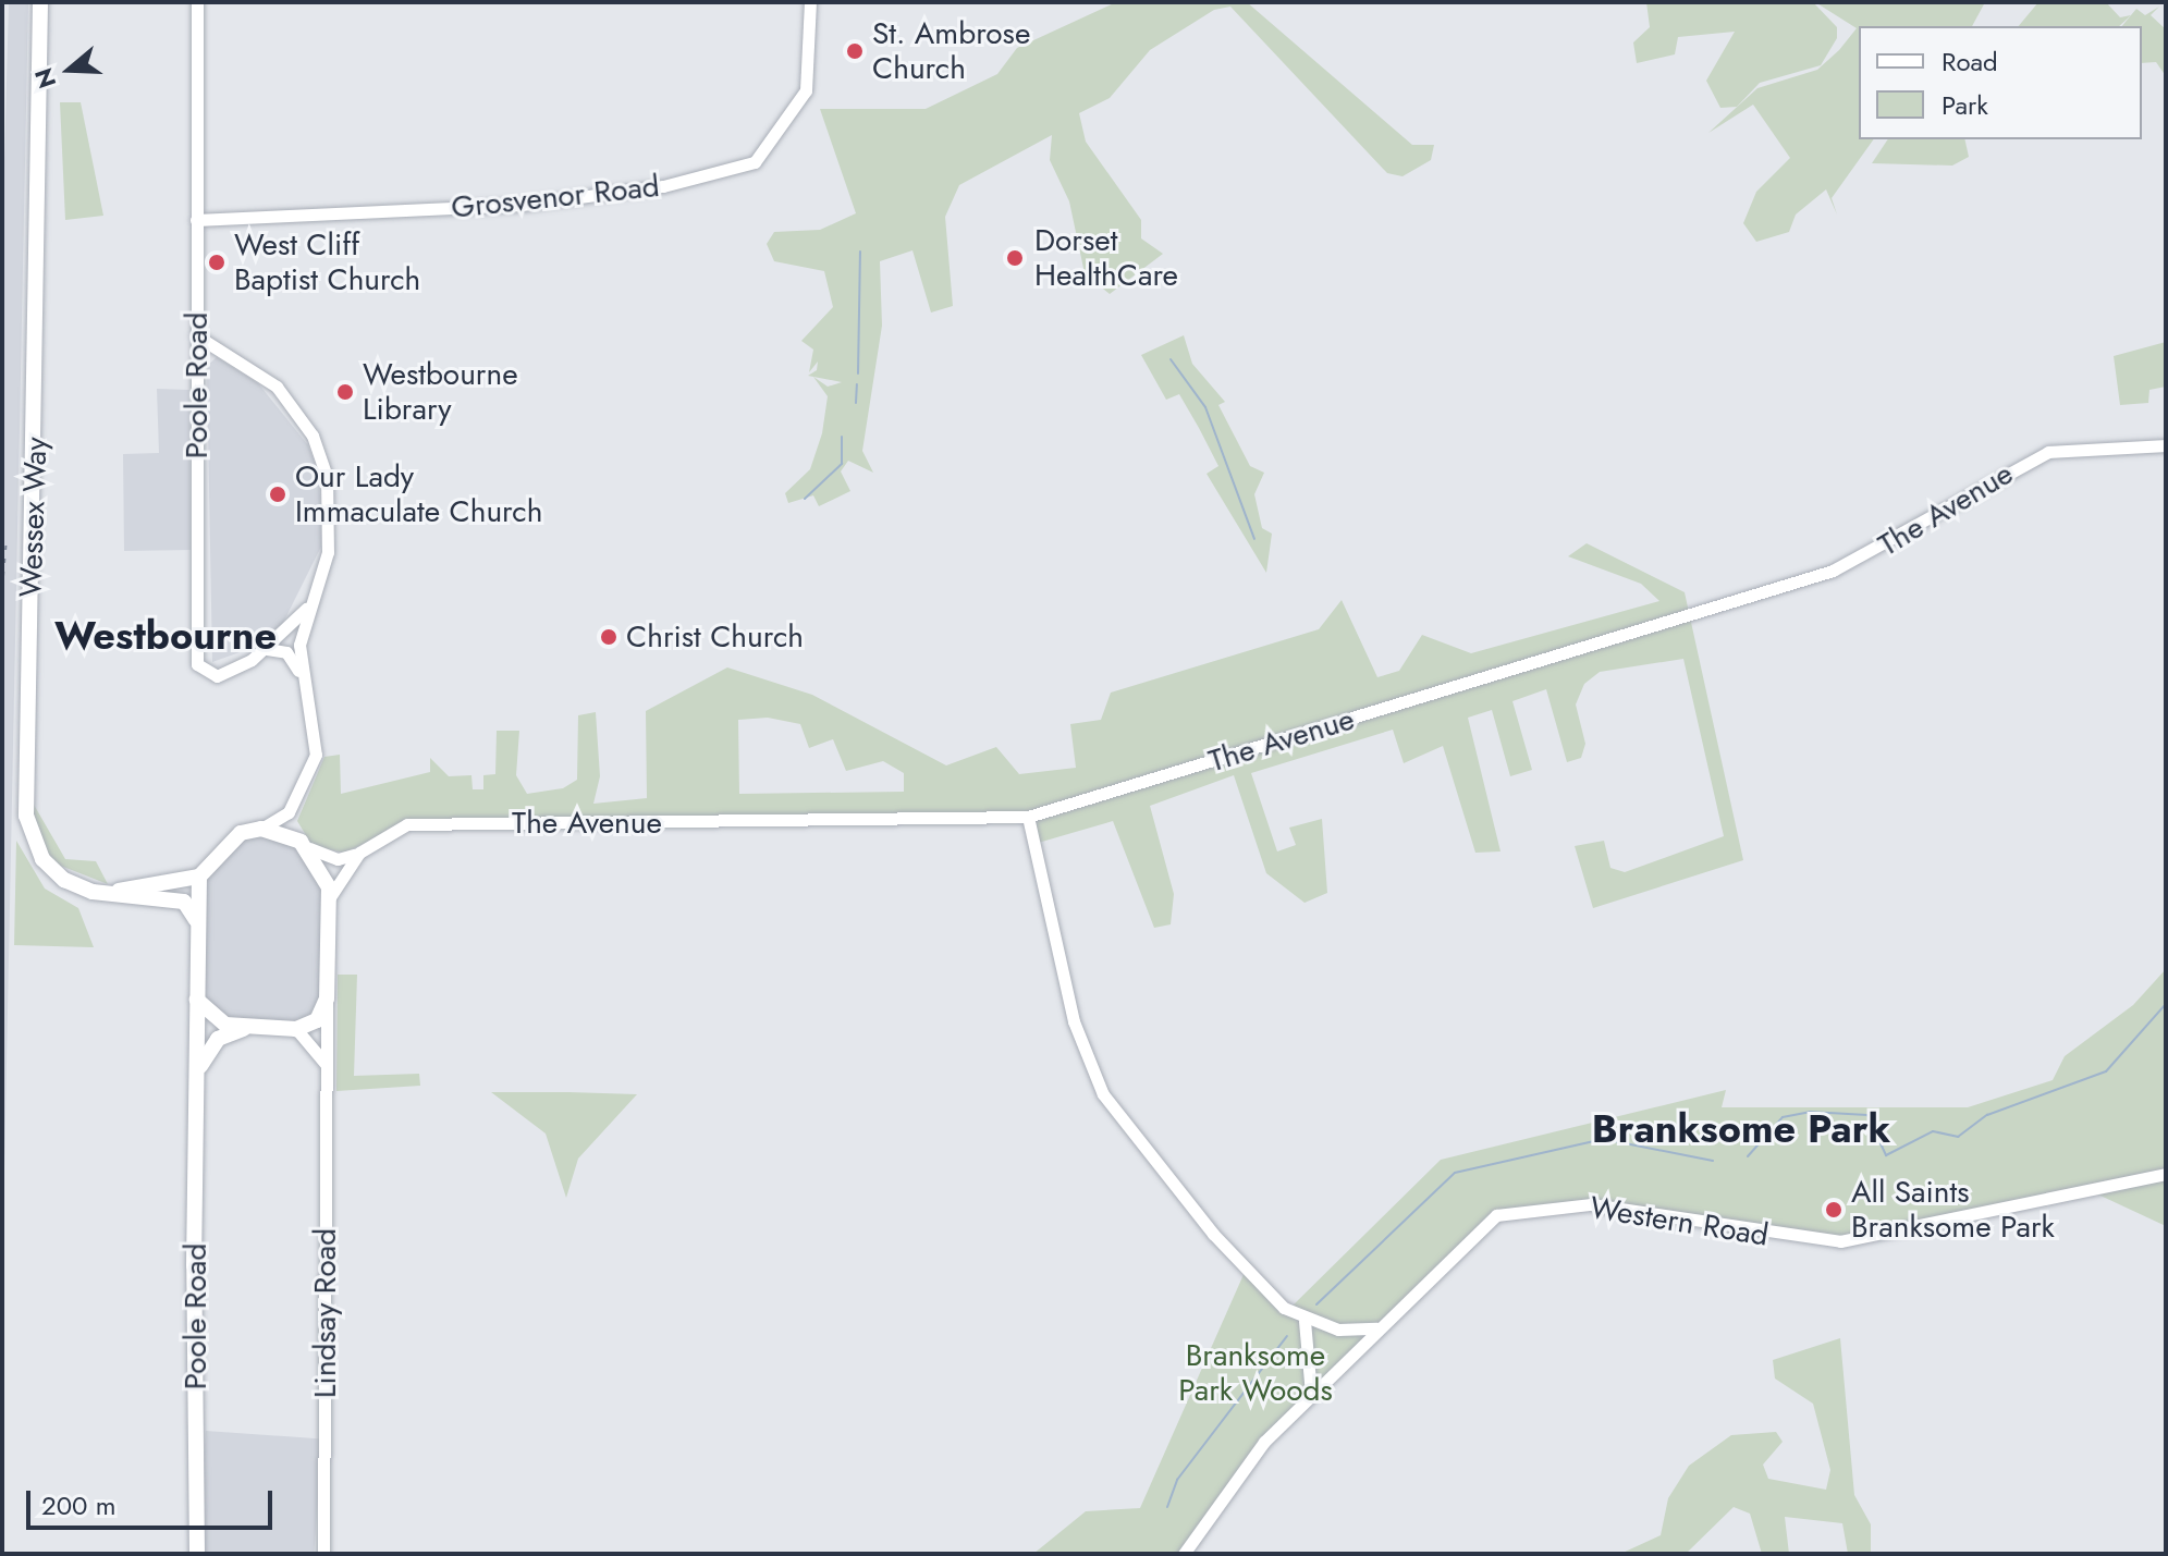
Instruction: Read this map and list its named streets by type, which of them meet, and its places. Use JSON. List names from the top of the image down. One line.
{"streets":{"highway":["Poole Road","Wessex Way"],"street":["Grosvenor Road","The Avenue","Western Road","Lindsay Road"]},"crossings":[["Grosvenor Road","Poole Road"],["Poole Road","The Avenue"],["Poole Road","Wessex Way"],["Poole Road","Lindsay Road"],["The Avenue","Wessex Way"],["The Avenue","Lindsay Road"],["Wessex Way","Lindsay Road"]],"districts":["Westbourne","Branksome Park"],"parks":["Branksome Park Woods"],"places":["St. Ambrose Church","Dorset HealthCare","West Cliff Baptist Church","Westbourne Library","Our Lady Immaculate Church","Christ Church","All Saints Branksome Park"],"legend":["Road","Park"],"scale_bar":"200 m","north":"left"}
